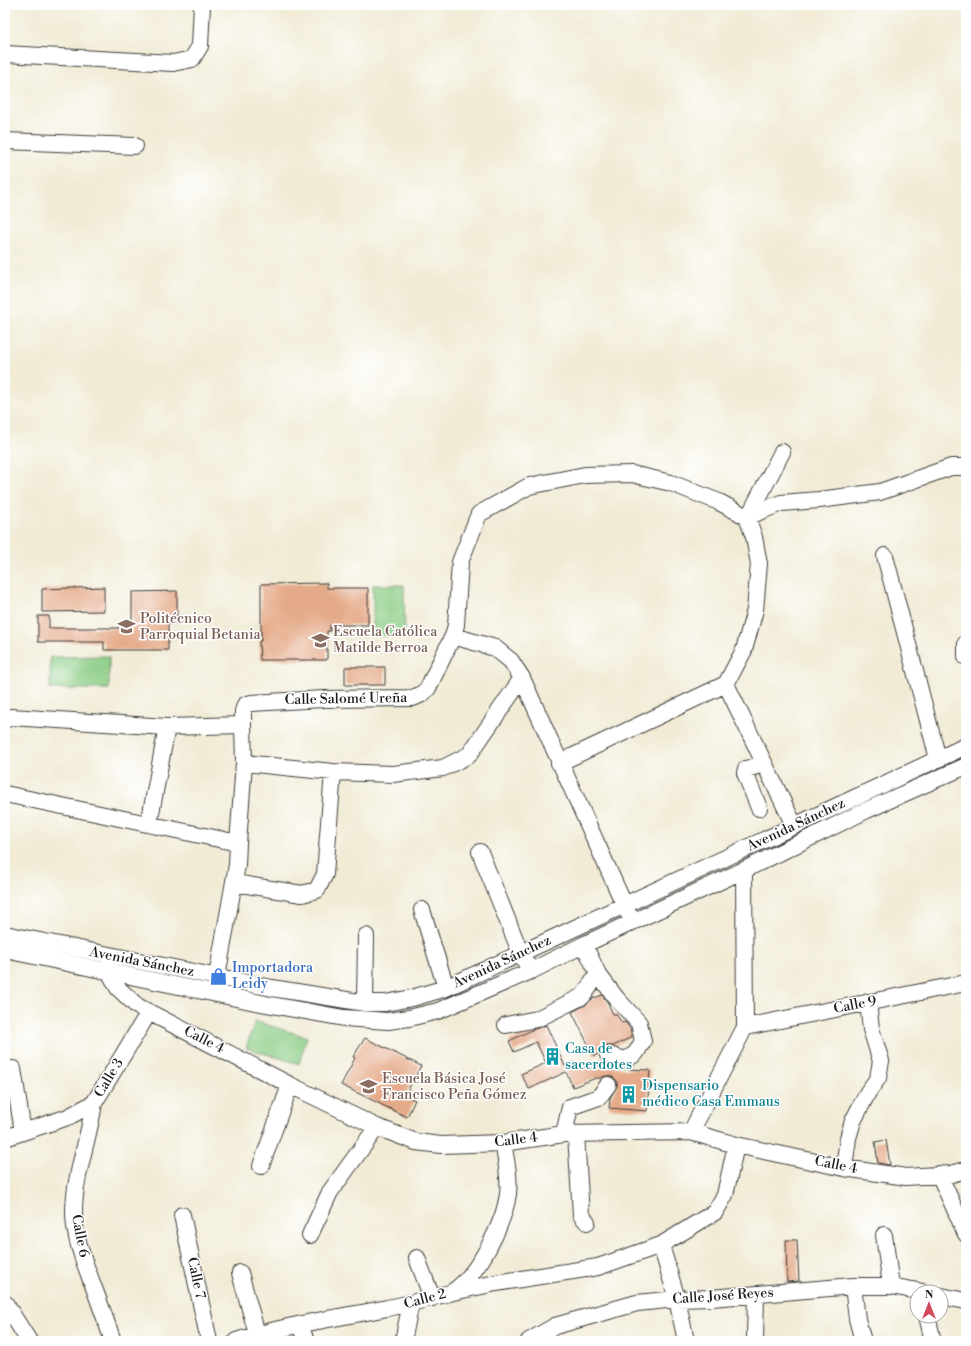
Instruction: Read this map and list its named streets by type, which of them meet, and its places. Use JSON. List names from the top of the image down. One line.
{"streets":{"street":["Calle Salomé Ureña","Avenida Sánchez","Calle 9","Calle 4","Calle 3","Calle 6","Calle 7","Calle José Reyes","Calle 2"]},"crossings":[["Calle Salomé Ureña","Avenida Sánchez"],["Avenida Sánchez","Calle 4"],["Calle 4","Calle 3"],["Calle 4","Calle 2"],["Calle 3","Calle 6"]],"places":{"school or university":["Politécnico Parroquial Betania","Escuela Católica Matilde Berroa","Escuela Básica José Francisco Peña Gómez"],"shop":["Importadora Leidy"],"building":["Casa de sacerdotes","Dispensario médico Casa Emmaus"]},"north":"top"}
